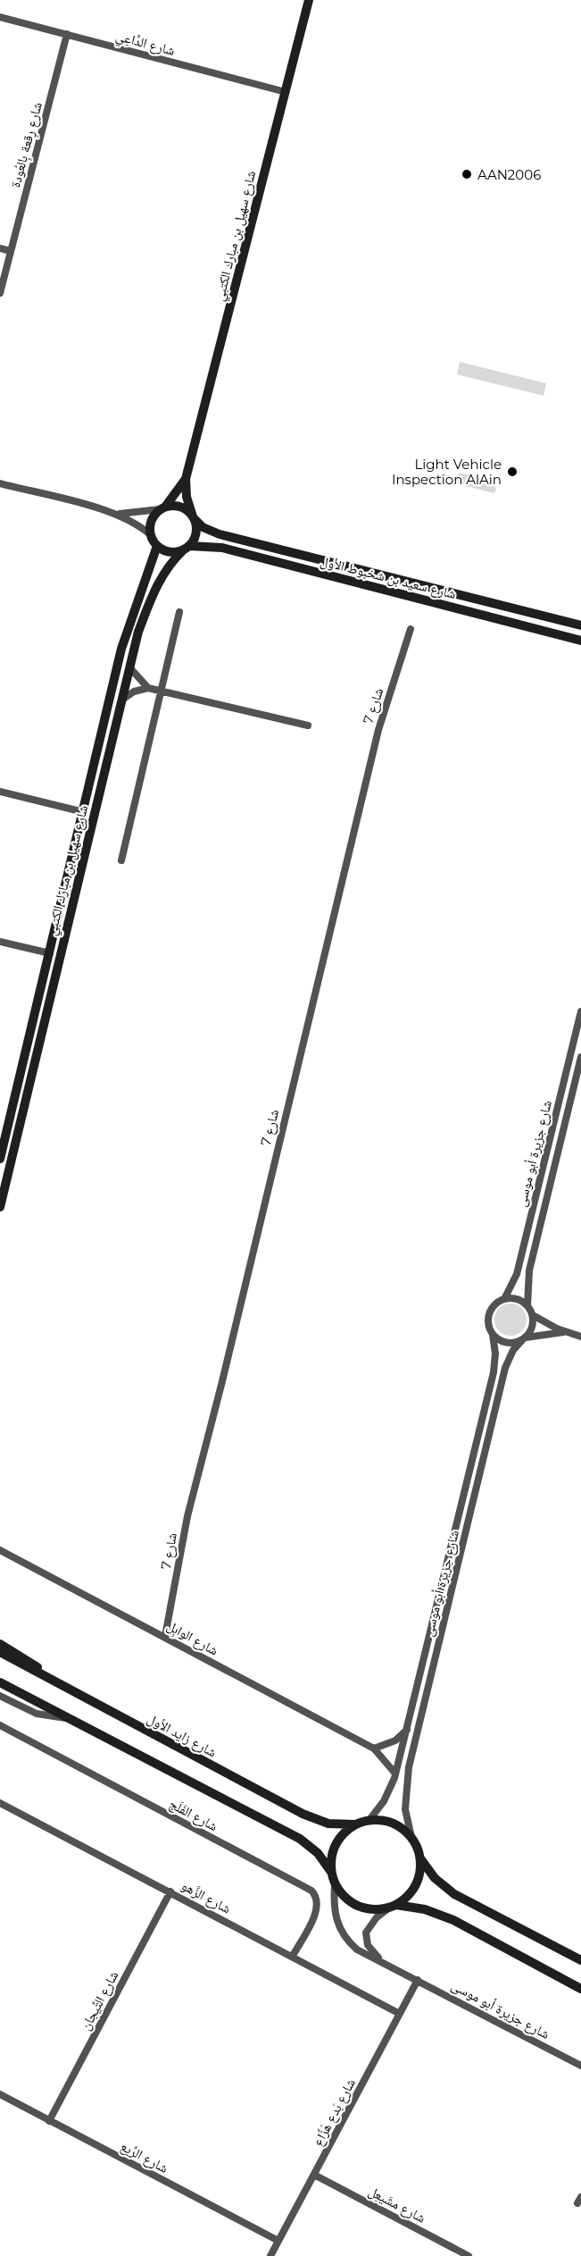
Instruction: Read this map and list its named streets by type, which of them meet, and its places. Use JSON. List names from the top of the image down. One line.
{"streets":{"street":["شارع الدَّاعِي","شارع رِقعة بِالعُودة","شارع سهيل بن مبارك الكتبي","شارع سعيد بن شخبوط الأول","شارع 7","شارع جزيرة أبو موسى","شارع الوابِل","شارع زايد الأول","شارع الفَلَج","شارع الزَّهو","شارع التِّيجان","شارع بَدع هَزَّاع","شارع الرِّيع","شارع مشَيعِل"]},"crossings":[["شارع الدَّاعِي","شارع رِقعة بِالعُودة"],["شارع الدَّاعِي","شارع سهيل بن مبارك الكتبي"],["شارع سهيل بن مبارك الكتبي","شارع سعيد بن شخبوط الأول"],["شارع 7","شارع الوابِل"],["شارع جزيرة أبو موسى","شارع الوابِل"],["شارع جزيرة أبو موسى","شارع زايد الأول"],["شارع جزيرة أبو موسى","شارع بَدع هَزَّاع"],["شارع الفَلَج","شارع الزَّهو"],["شارع الزَّهو","شارع التِّيجان"],["شارع الزَّهو","شارع بَدع هَزَّاع"],["شارع التِّيجان","شارع الرِّيع"],["شارع بَدع هَزَّاع","شارع الرِّيع"],["شارع بَدع هَزَّاع","شارع مشَيعِل"]],"places":["AAN2006","Light Vehicle Inspection AlAin"]}
